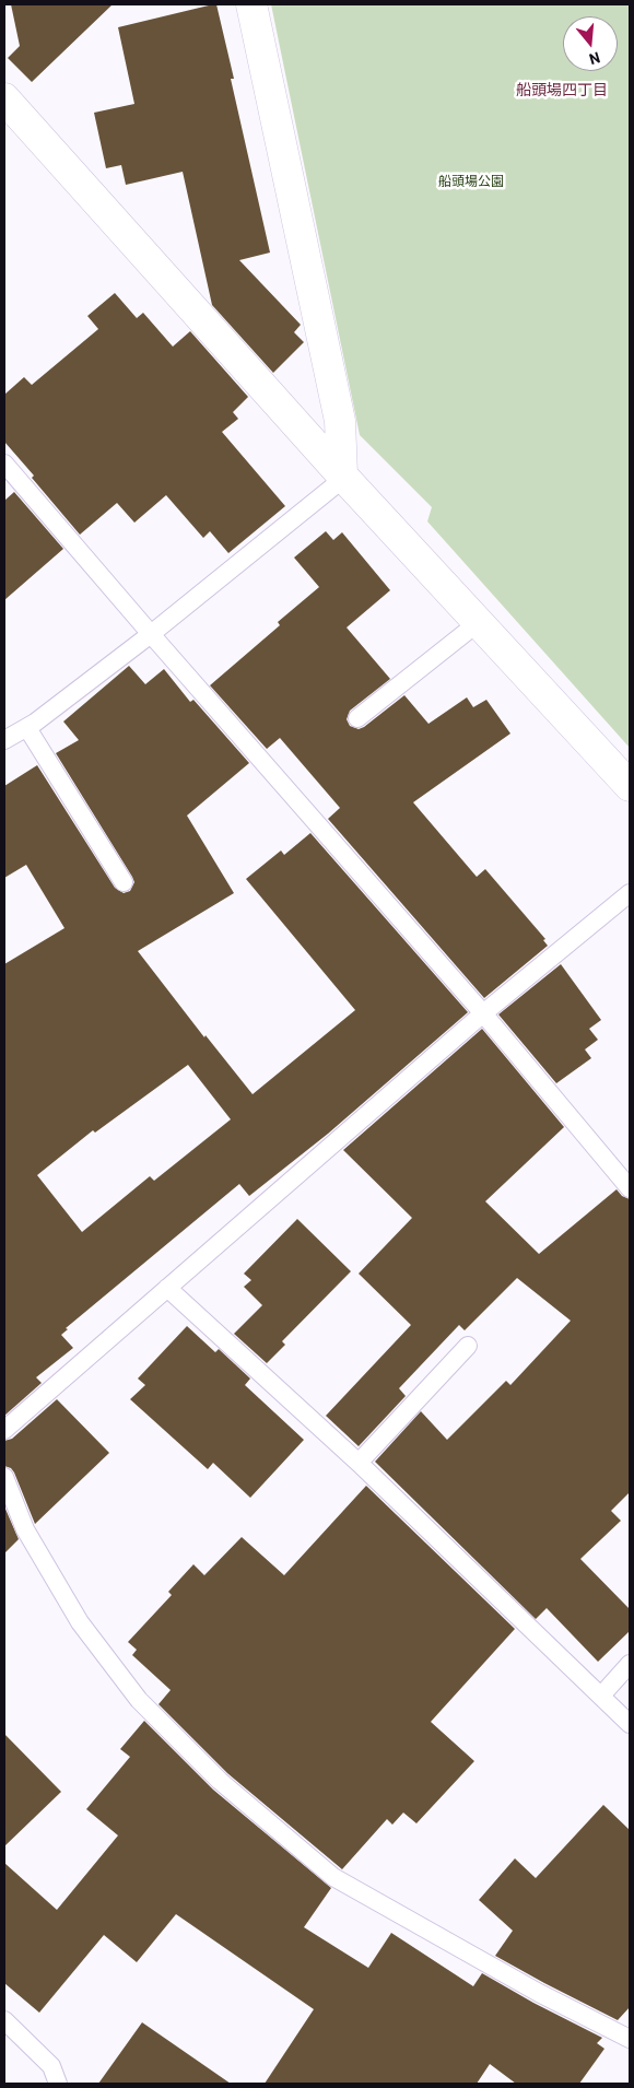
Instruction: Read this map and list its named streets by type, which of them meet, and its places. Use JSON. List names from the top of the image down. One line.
{"districts":["船頭場四丁目"],"parks":["船頭場公園"],"north":"bottom"}
